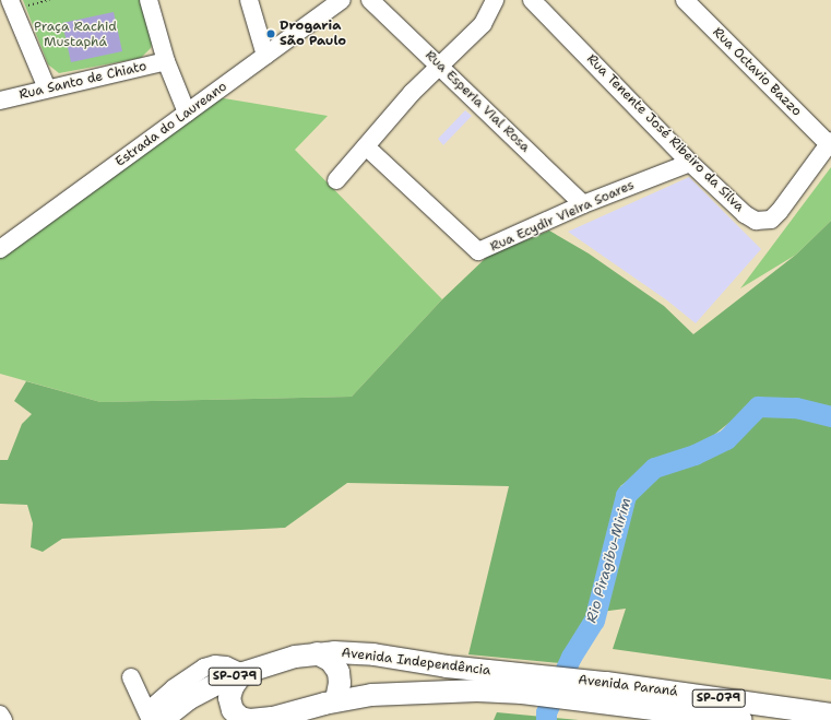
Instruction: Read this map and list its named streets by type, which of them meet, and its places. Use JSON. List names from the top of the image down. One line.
{"streets":{"main road":["Avenida Independência","SP-079","Avenida Paraná"],"street":["Rua Octavio Bazzo","Rua Santo de Chiato","Rua Esperia Vial Rosa","Estrada do Laureano","Rua Tenente José Ribeiro da Silva","Rua Ecydir Vieira Soares"]},"crossings":[["Rua Octavio Bazzo","Rua Tenente José Ribeiro da Silva"],["Rua Esperia Vial Rosa","Rua Ecydir Vieira Soares"],["Rua Tenente José Ribeiro da Silva","Rua Ecydir Vieira Soares"],["Avenida Independência","Avenida Paraná"]],"water":["Rio Piragibu-Mirim"],"parks":["Praça Rachid Mustaphá"],"places":["Drogaria São Paulo"]}
